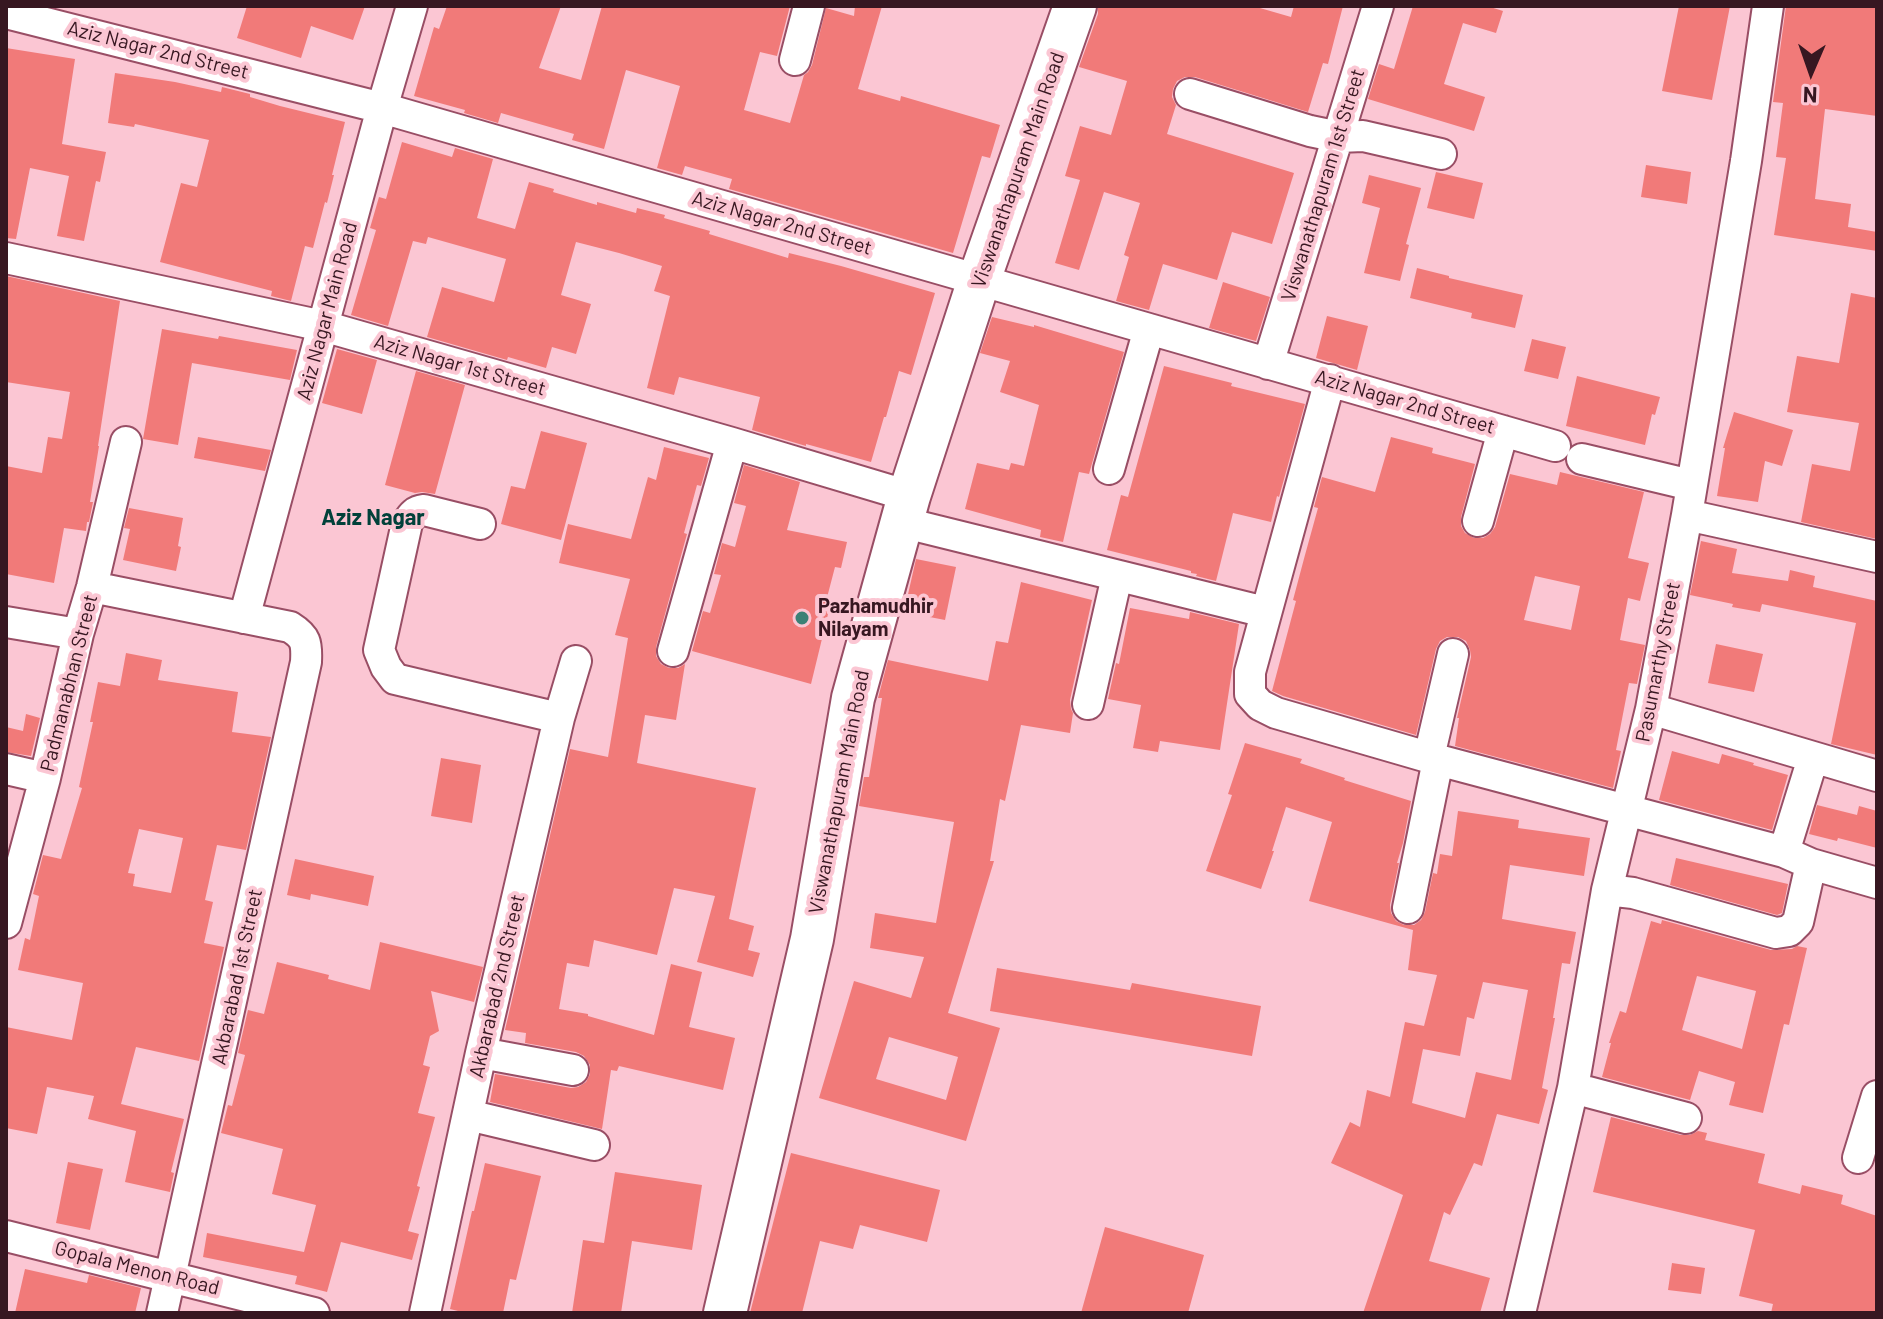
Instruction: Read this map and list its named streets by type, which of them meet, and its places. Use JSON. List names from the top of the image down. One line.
{"streets":{"main road":["Viswanathapuram Main Road"],"street":["Aziz Nagar 2nd Street","Viswanathapuram 1st Street","Aziz Nagar Main Road","Aziz Nagar 1st Street","Pasumarthy Street","Padmanabhan Street","Akbarabad 1st Street","Akbarabad 2nd Street","Gopala Menon Road"]},"crossings":[["Aziz Nagar 2nd Street","Viswanathapuram Main Road"],["Aziz Nagar 2nd Street","Viswanathapuram 1st Street"],["Aziz Nagar 2nd Street","Aziz Nagar Main Road"],["Viswanathapuram Main Road","Aziz Nagar 1st Street"],["Aziz Nagar Main Road","Aziz Nagar 1st Street"],["Aziz Nagar Main Road","Akbarabad 1st Street"],["Akbarabad 1st Street","Gopala Menon Road"]],"districts":["Aziz Nagar"],"places":["Pazhamudhir Nilayam"],"north":"bottom"}
